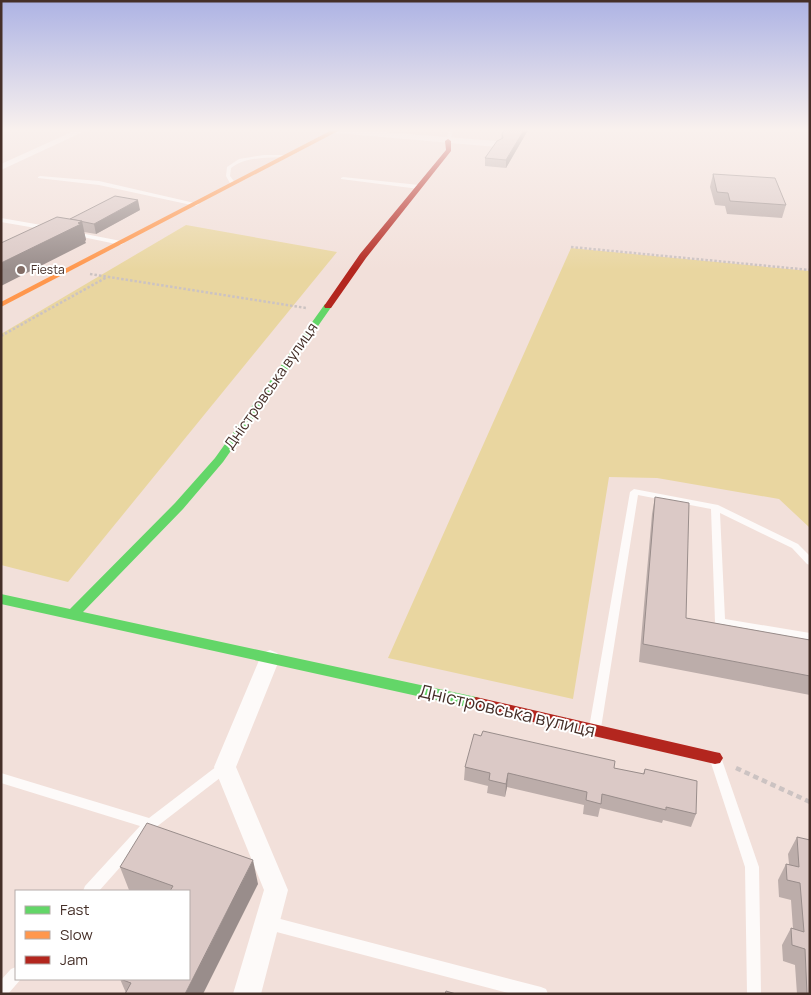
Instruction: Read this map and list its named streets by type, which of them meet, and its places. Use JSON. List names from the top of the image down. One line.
{"streets":{"street":["Дністровська вулиця"]},"places":["Fiesta"],"legend":["Fast","Slow","Jam"]}
